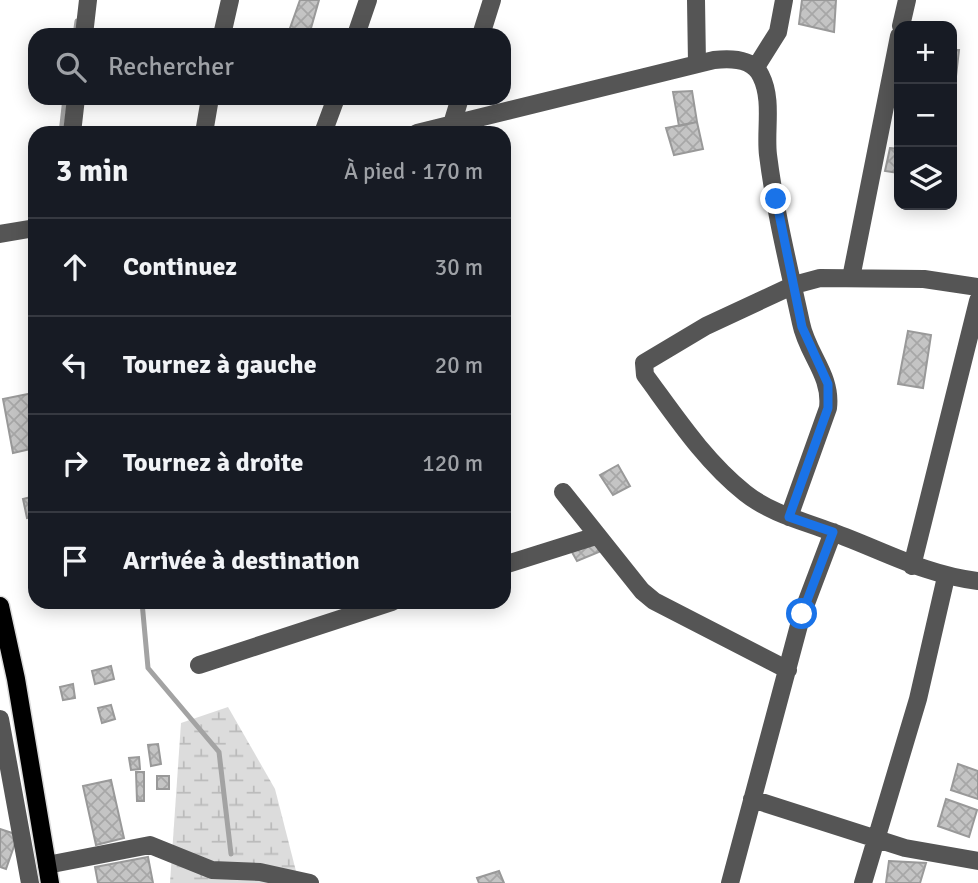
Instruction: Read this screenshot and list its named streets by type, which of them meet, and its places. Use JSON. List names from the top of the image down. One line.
{"page":{"map_buttons":["+","−"],"search":"Rechercher","heading":["3 min","À pied · 170 m"],"list":[["Continuez","30 m"],["Tournez à gauche","20 m"],["Tournez à droite","120 m"],"Arrivée à destination"]}}
